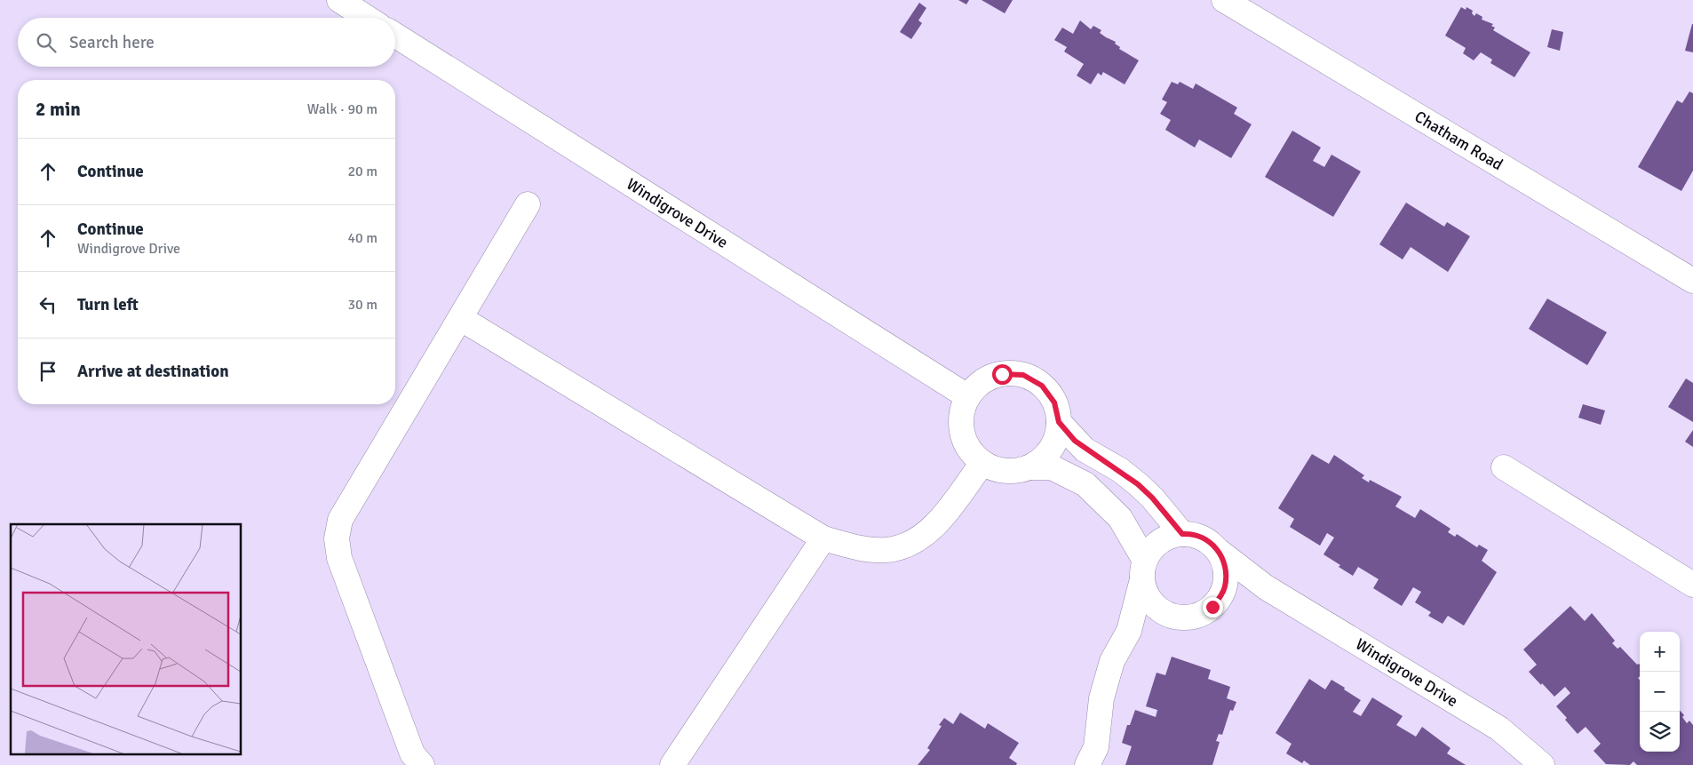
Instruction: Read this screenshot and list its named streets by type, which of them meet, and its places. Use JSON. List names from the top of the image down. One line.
{"streets":{"street":["Chatham Road","Windigrove Drive"]},"page":{"search":"Search here","heading":["2 min","Walk · 90 m"],"list":[["Continue","20 m"],["Continue","Windigrove Drive","40 m"],["Turn left","30 m"],"Arrive at destination"],"map_buttons":["+","−"]}}
